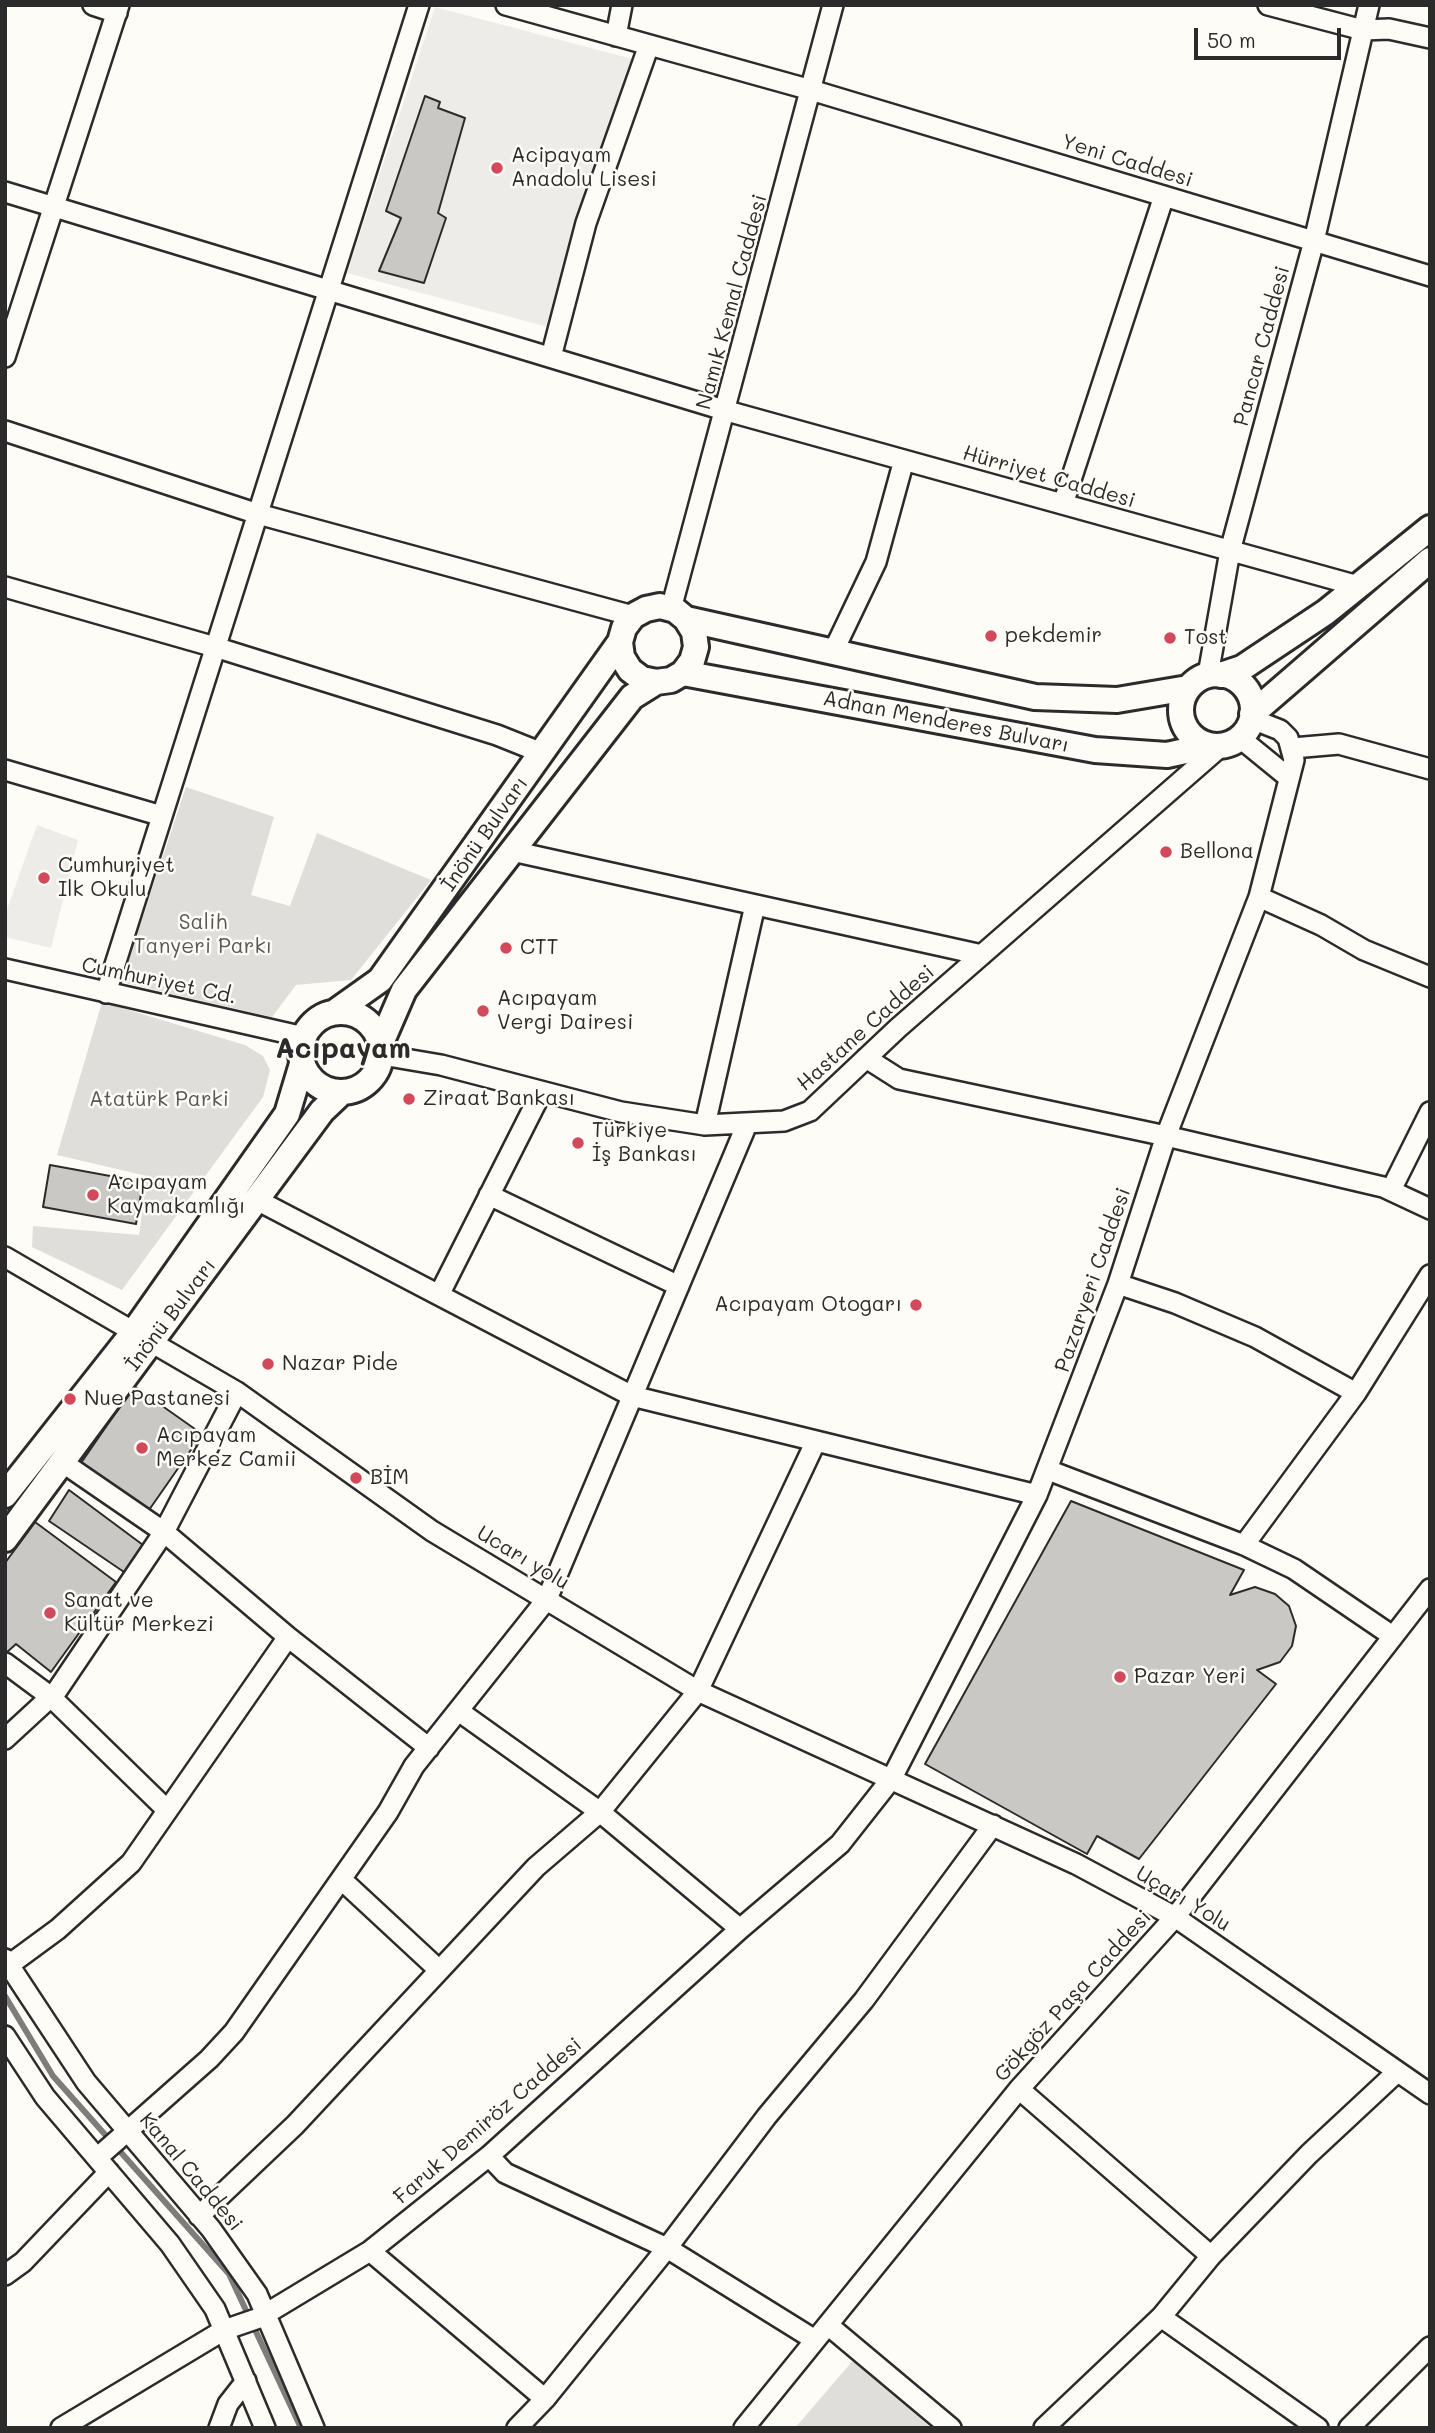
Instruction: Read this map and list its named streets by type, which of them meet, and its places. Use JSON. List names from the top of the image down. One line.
{"streets":{"main road":["Adnan Menderes Bulvarı","İnönü Bulvarı"],"street":["Yeni Caddesi","Namık Kemal Caddesi","Pancar Caddesi","Hürriyet Caddesi","Cumhuriyet Cd.","Hastane Caddesi","Pazaryeri Caddesi","Ucarı yolu","Uçarı Yolu","Gökgöz Paşa Caddesi","Faruk Demiröz Caddesi","Kanal Caddesi"]},"crossings":[["Yeni Caddesi","Namık Kemal Caddesi"],["Yeni Caddesi","Pancar Caddesi"],["Namık Kemal Caddesi","Hürriyet Caddesi"],["Namık Kemal Caddesi","Adnan Menderes Bulvarı"],["Namık Kemal Caddesi","İnönü Bulvarı"],["Pancar Caddesi","Hürriyet Caddesi"],["Pancar Caddesi","Adnan Menderes Bulvarı"],["Pancar Caddesi","Hastane Caddesi"],["Adnan Menderes Bulvarı","İnönü Bulvarı"],["Adnan Menderes Bulvarı","Hastane Caddesi"],["İnönü Bulvarı","Cumhuriyet Cd."],["İnönü Bulvarı","Hastane Caddesi"],["İnönü Bulvarı","Ucarı yolu"],["Cumhuriyet Cd.","Hastane Caddesi"],["Pazaryeri Caddesi","Ucarı yolu"],["Pazaryeri Caddesi","Uçarı Yolu"],["Pazaryeri Caddesi","Faruk Demiröz Caddesi"],["Ucarı yolu","Uçarı Yolu"],["Ucarı yolu","Faruk Demiröz Caddesi"],["Uçarı Yolu","Gökgöz Paşa Caddesi"],["Uçarı Yolu","Faruk Demiröz Caddesi"],["Faruk Demiröz Caddesi","Kanal Caddesi"]],"districts":["Acıpayam"],"parks":["Salih Tanyeri Parkı","Atatürk Parki"],"places":["Acipayam Anadolu Lisesi","pekdemir","Tost","Bellona","Cumhuriyet Ilk Okulu","CTT","Acıpayam Vergi Dairesi","Ziraat Bankası","Türkiye İş Bankası","Acıpayam Kaymakamlığı","Acıpayam Otogarı","Nazar Pide","Nue Pastanesi","Acıpayam Merkez Camii","BİM","Sanat ve Kültür Merkezi","Pazar Yeri"],"scale_bar":"50 m"}
